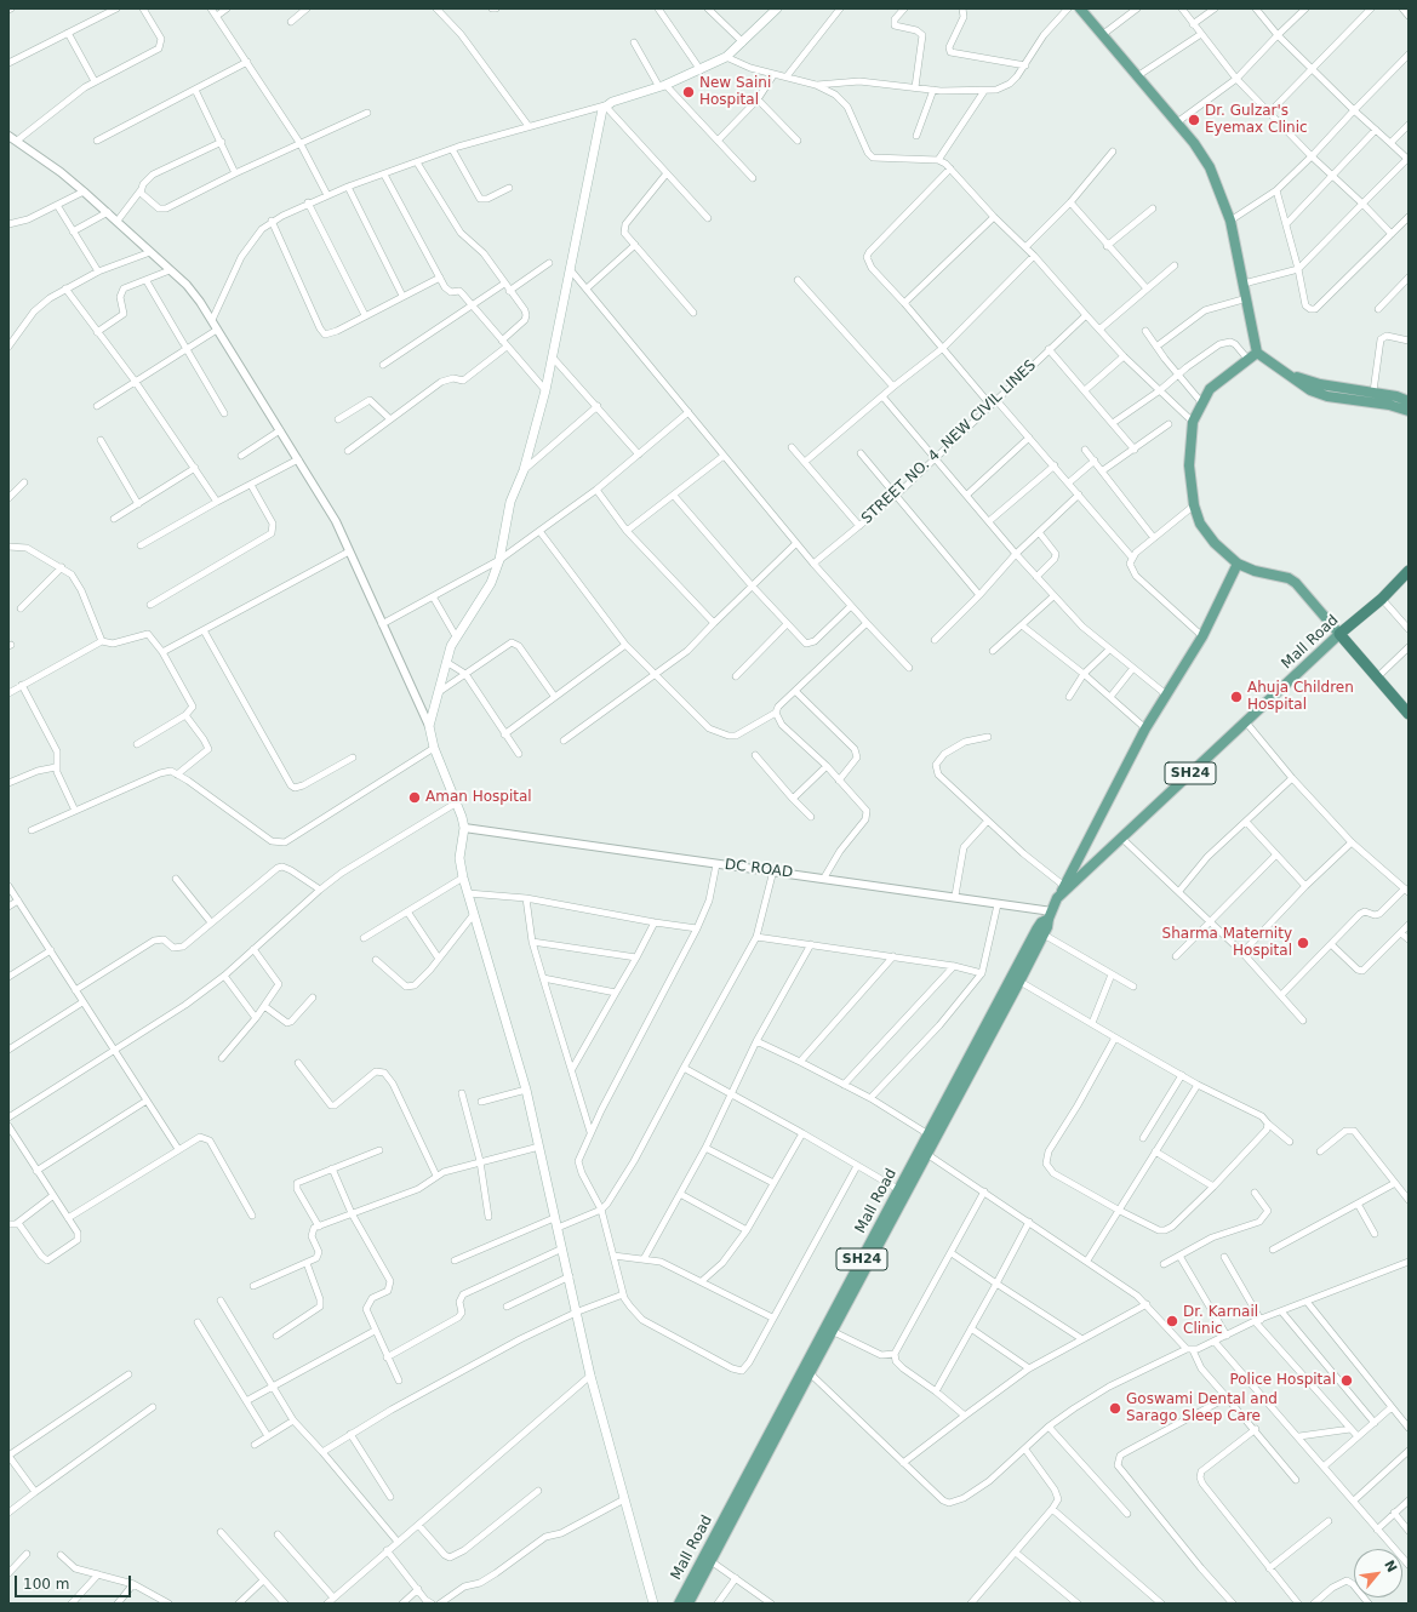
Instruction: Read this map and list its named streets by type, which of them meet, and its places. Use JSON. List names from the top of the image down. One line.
{"streets":{"highway":["Mall Road"],"main road":["SH24"],"street":["STREET NO. 4 ,NEW CIVIL LINES","DC ROAD"]},"crossings":[["Mall Road","DC ROAD"]],"places":["New Saini Hospital","Dr. Gulzar's Eyemax Clinic","Ahuja Children Hospital","Aman Hospital","Sharma Maternity Hospital","Dr. Karnail Clinic","Police Hospital","Goswami Dental and Sarago Sleep Care"],"scale_bar":"100 m","north":"top right"}
